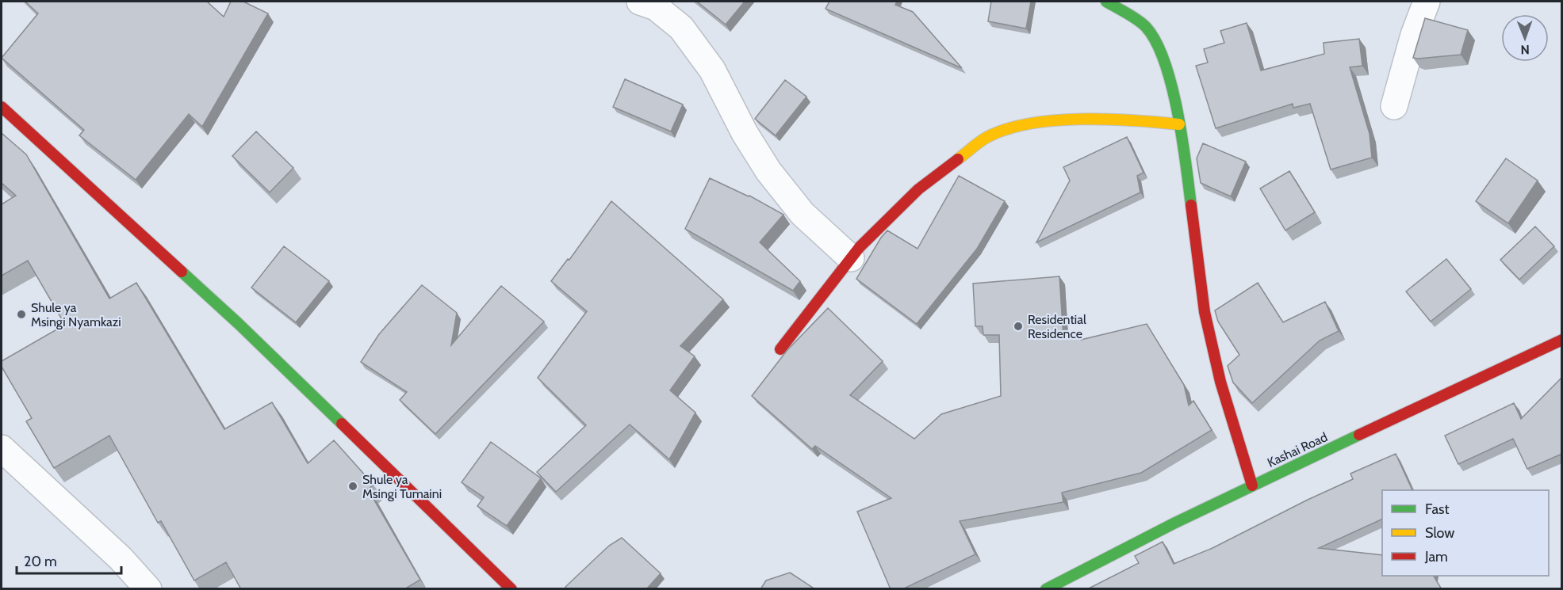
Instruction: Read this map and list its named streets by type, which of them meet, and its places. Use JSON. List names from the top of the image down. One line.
{"streets":{"street":["Kashai Road"]},"places":["Shule ya Msingi Nyamkazi","Residential Residence","Shule ya Msingi Tumaini"],"legend":["Fast","Slow","Jam"],"scale_bar":"20 m","north":"bottom"}
